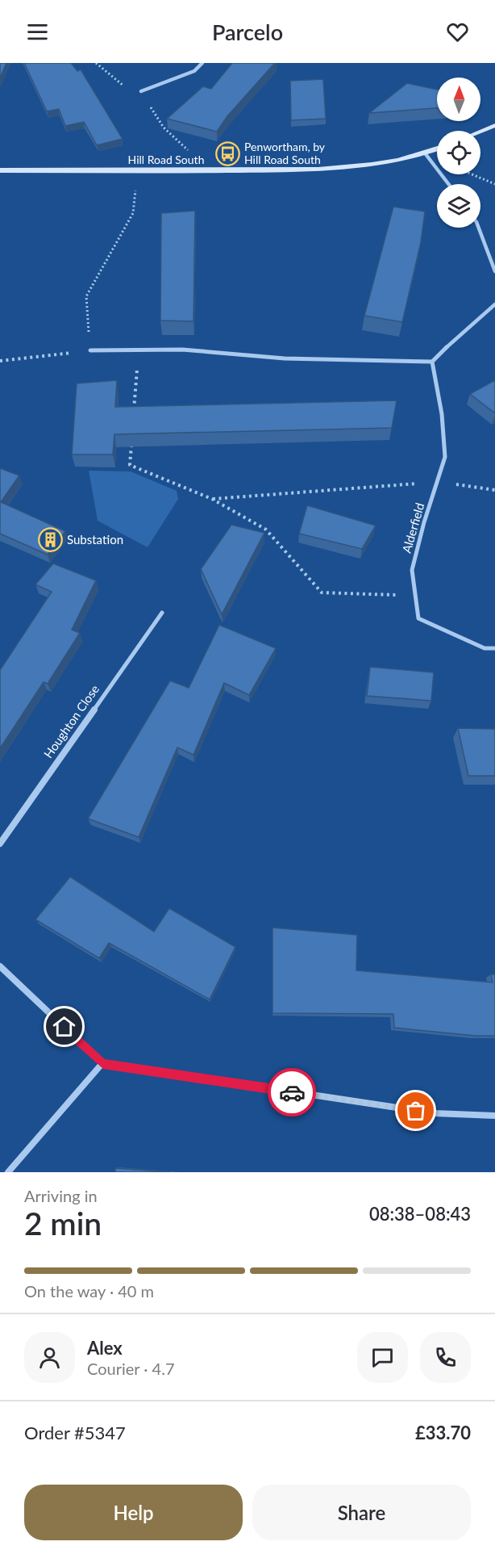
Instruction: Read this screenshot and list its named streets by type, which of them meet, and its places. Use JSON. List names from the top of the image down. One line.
{"streets":{"street":["Hill Road South","Alderfield","Houghton Close"]},"places":{"bus stop":["Penwortham, by Hill Road South"],"building":["Substation"]},"north":"top","page":{"header":"Parcelo","heading":["2 min","Arriving in","08:38–08:43"],"panel":["Alex","Courier · 4.7","Order #5347","£33.70"],"bar":"On the way · 40 m","buttons":["Help","Share"]}}
